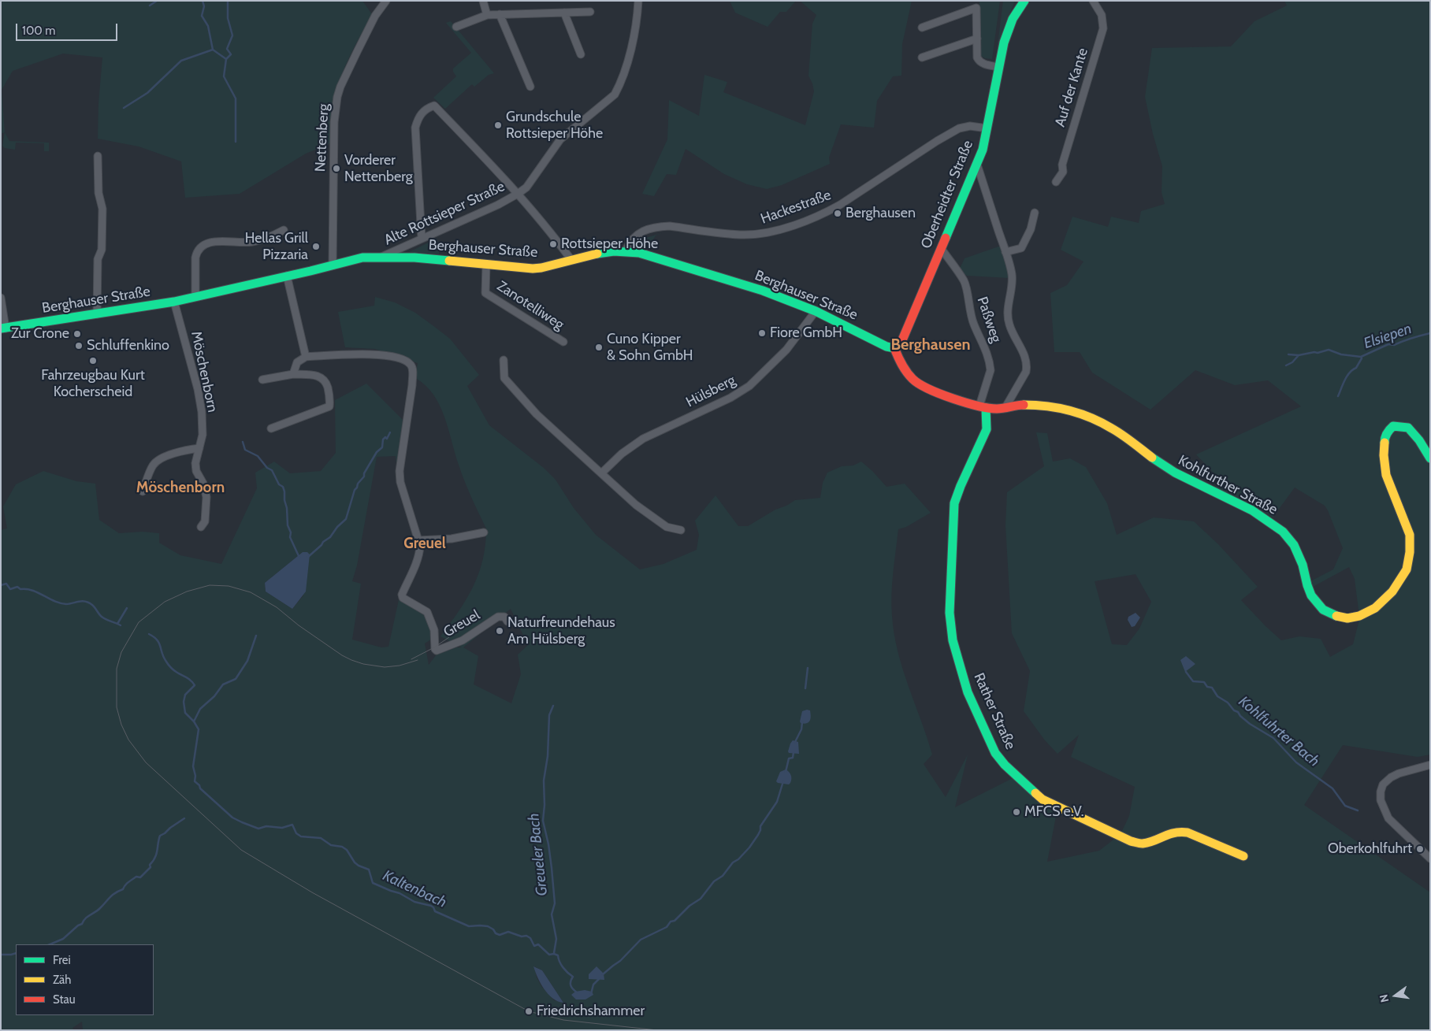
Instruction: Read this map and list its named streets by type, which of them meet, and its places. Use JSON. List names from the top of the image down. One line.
{"streets":{"street":["Auf der Kante","Nettenberg","Oberheidter Straße","Hackestraße","Alte Rottsieper Straße","Berghauser Straße","Zanotelliweg","Paßweg","Möschenborn","Hülsberg","Kohlfurther Straße","Greuel","Rather Straße"]},"crossings":[["Nettenberg","Berghauser Straße"],["Oberheidter Straße","Hackestraße"],["Oberheidter Straße","Berghauser Straße"],["Oberheidter Straße","Paßweg"],["Oberheidter Straße","Kohlfurther Straße"],["Hackestraße","Berghauser Straße"],["Alte Rottsieper Straße","Berghauser Straße"],["Berghauser Straße","Zanotelliweg"],["Berghauser Straße","Möschenborn"],["Berghauser Straße","Hülsberg"],["Berghauser Straße","Kohlfurther Straße"],["Paßweg","Kohlfurther Straße"],["Paßweg","Rather Straße"],["Kohlfurther Straße","Rather Straße"]],"districts":["Berghausen","Möschenborn","Greuel"],"water":["Elsiepen","Kohlfuhrter Bach","Greueler Bach","Kaltenbach"],"places":["Grundschule Rottsieper Höhe","Vorderer Nettenberg","Berghausen","Rottsieper Höhe","Hellas Grill Pizzaria","Fiore GmbH","Zur Crone","Schluffenkino","Cuno Kipper & Sohn GmbH","Fahrzeugbau Kurt Kocherscheid","Naturfreundehaus Am Hülsberg","MFCS e.V.","Oberkohlfuhrt","Friedrichshammer"],"legend":["Frei","Zäh","Stau"],"scale_bar":"100 m","north":"left"}
